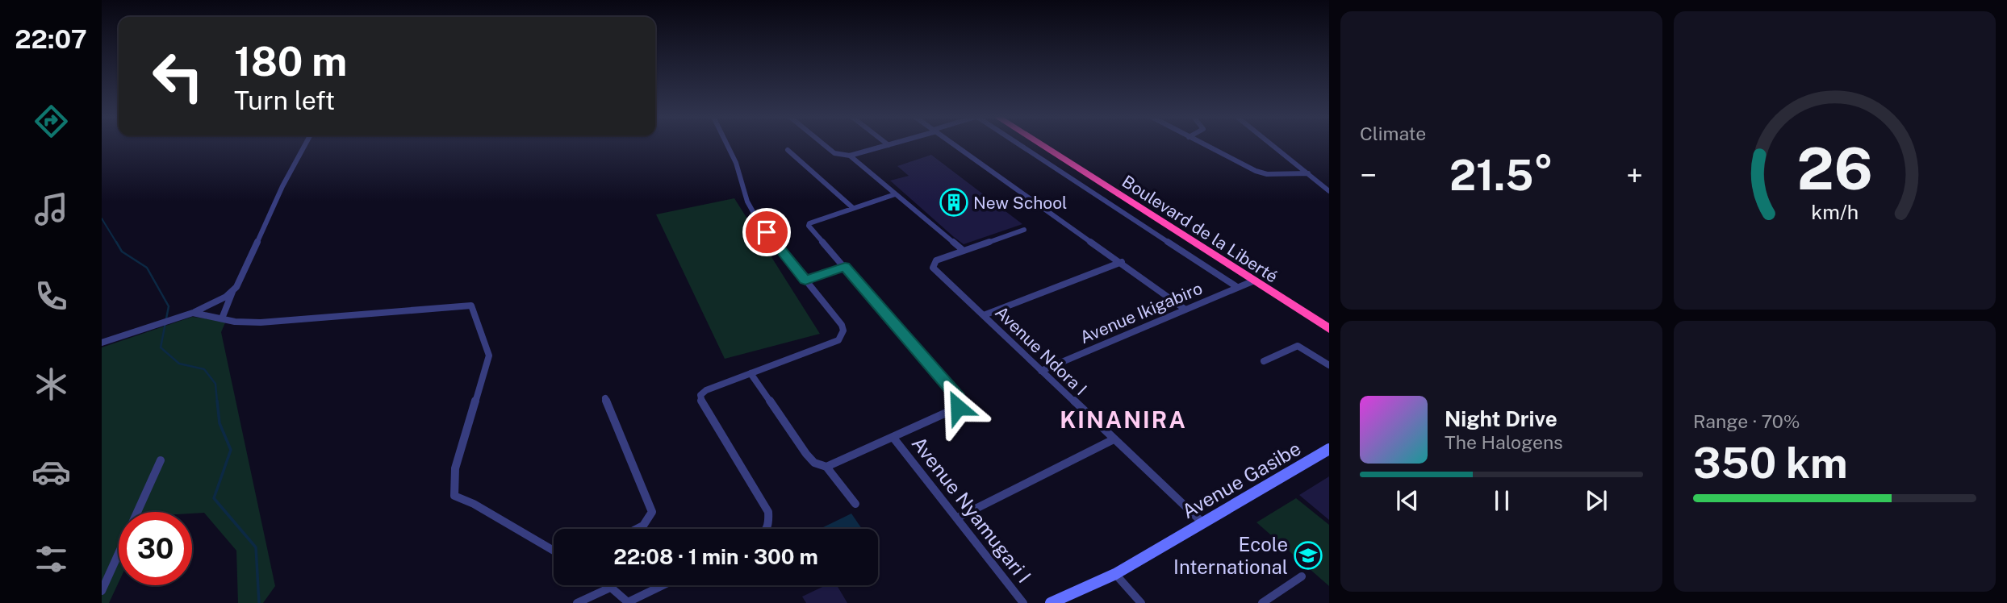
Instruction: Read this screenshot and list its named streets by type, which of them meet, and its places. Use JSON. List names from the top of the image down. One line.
{"streets":{"highway":["Boulevard de la Liberté"],"street":["Avenue Ikigabiro","Avenue Ndora I","Avenue Gasibe","Avenue Nyamugari I"]},"crossings":[["Boulevard de la Liberté","Avenue Ikigabiro"],["Avenue Ikigabiro","Avenue Ndora I"],["Avenue Ndora I","Avenue Gasibe"]],"districts":["KINANIRA"],"places":{"building":["New School"],"school or university":["Ecole International"]},"page":{"tabs":"22:07","tile":["Climate",["Range · 70%","350 km"]],"turn":["180 m","Turn left"],"heat":["−","21.5°","+"],"song":["Night Drive","The Halogens"],"limit":"30","trip":"22:08 · 1 min · 300 m","gauge":["26","km/h"]}}
